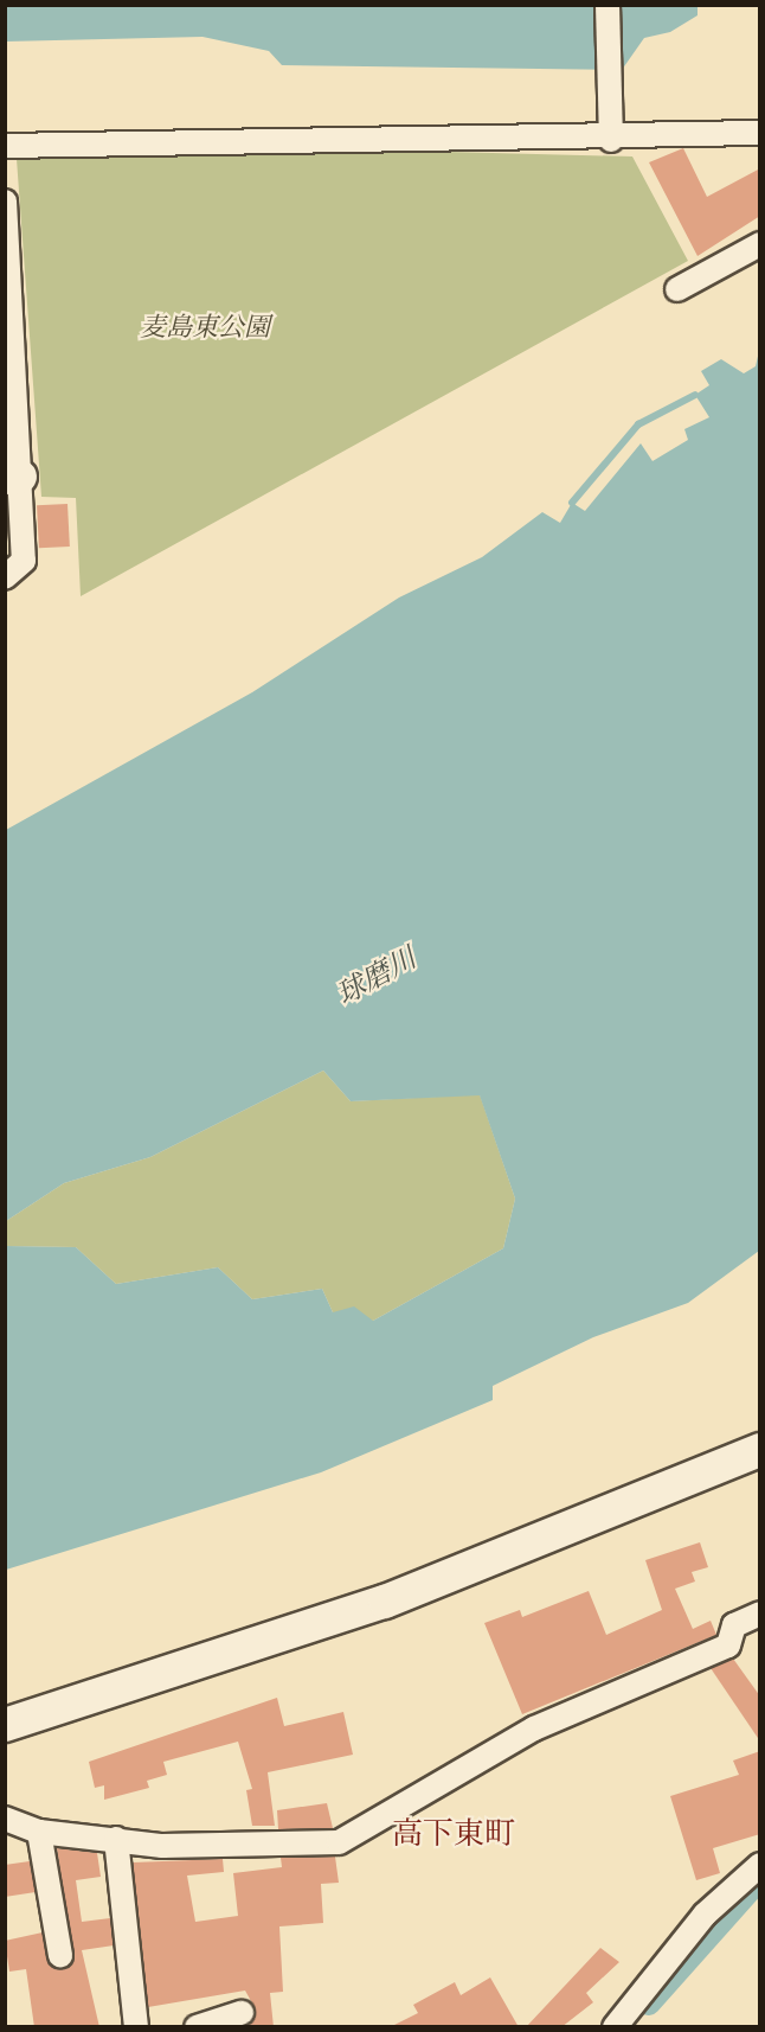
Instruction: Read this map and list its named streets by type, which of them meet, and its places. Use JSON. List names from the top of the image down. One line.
{"districts":["高下東町"],"water":["球磨川"],"parks":["麦島東公園"]}
